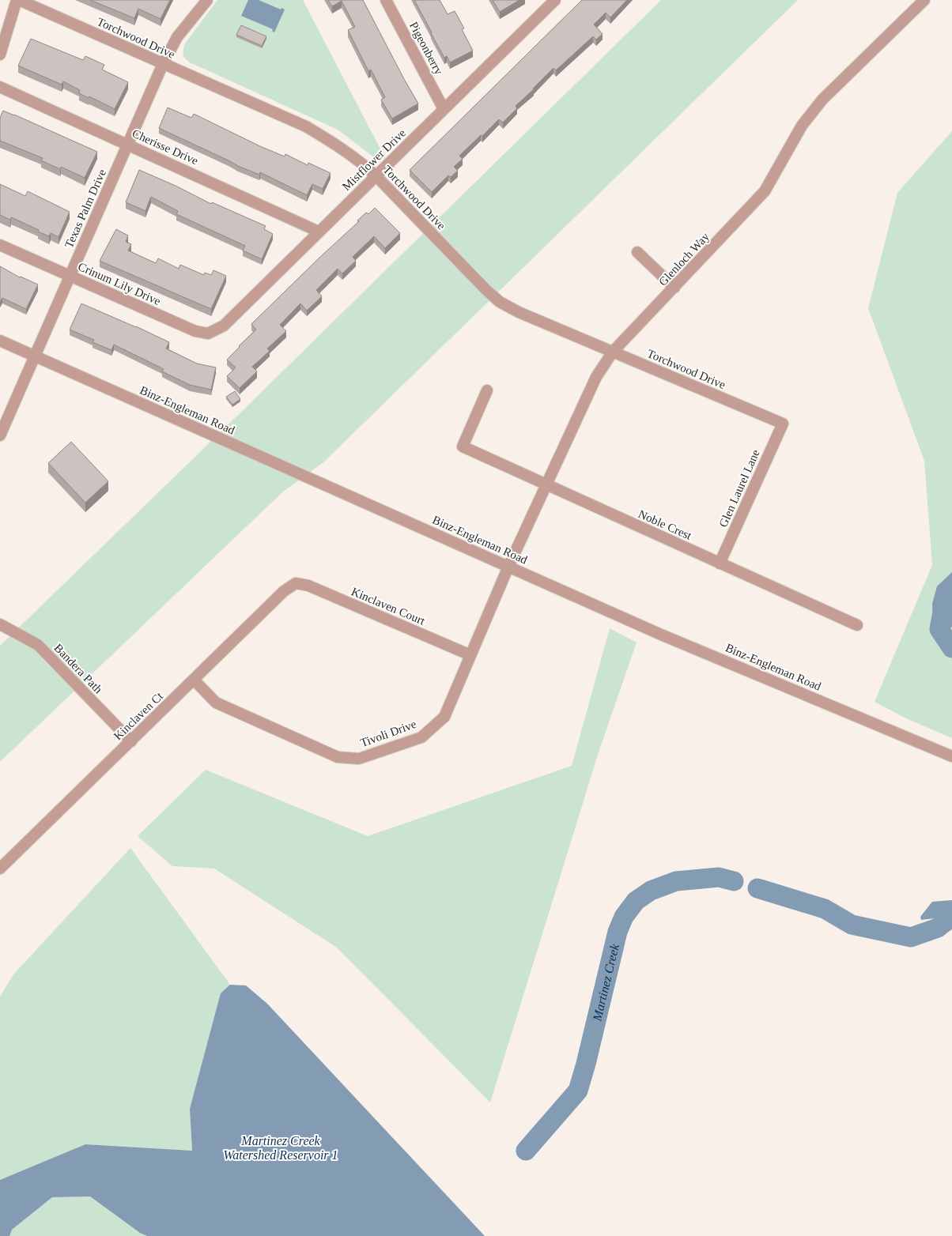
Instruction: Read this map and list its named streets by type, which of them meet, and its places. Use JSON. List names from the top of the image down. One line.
{"streets":{"street":["Torchwood Drive","Pigeonberry","Cherisse Drive","Mistflower Drive","Texas Palm Drive","Glenloch Way","Crinum Lily Drive","Binz-Engleman Road","Glen Laurel Lane","Noble Crest","Kinclaven Court","Bandera Path","Kinclaven Ct","Tivoli Drive"]},"crossings":[["Torchwood Drive","Mistflower Drive"],["Torchwood Drive","Texas Palm Drive"],["Torchwood Drive","Glenloch Way"],["Torchwood Drive","Glen Laurel Lane"],["Pigeonberry","Mistflower Drive"],["Cherisse Drive","Mistflower Drive"],["Cherisse Drive","Texas Palm Drive"],["Mistflower Drive","Crinum Lily Drive"],["Texas Palm Drive","Crinum Lily Drive"],["Texas Palm Drive","Binz-Engleman Road"],["Glenloch Way","Binz-Engleman Road"],["Glenloch Way","Noble Crest"],["Glenloch Way","Tivoli Drive"],["Binz-Engleman Road","Tivoli Drive"],["Glen Laurel Lane","Noble Crest"],["Kinclaven Court","Kinclaven Ct"],["Kinclaven Court","Tivoli Drive"],["Bandera Path","Kinclaven Ct"],["Kinclaven Ct","Tivoli Drive"]],"water":["Martinez Creek","Martinez Creek Watershed Reservoir 1"]}
